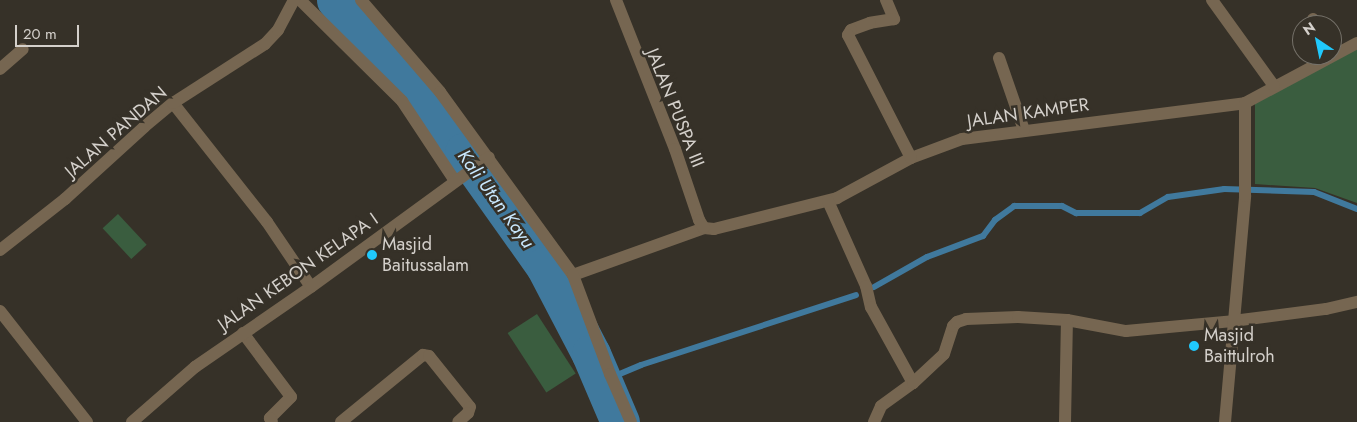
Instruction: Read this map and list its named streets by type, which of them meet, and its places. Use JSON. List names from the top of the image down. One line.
{"streets":{"street":["JALAN PUSPA III","JALAN KAMPER","JALAN PANDAN","JALAN KEBON KELAPA I"]},"crossings":[["JALAN PUSPA III","JALAN KAMPER"]],"water":["Kali Utan Kayu"],"places":["Masjid Baitussalam","Masjid Baittulroh"],"scale_bar":"20 m","north":"top left"}
